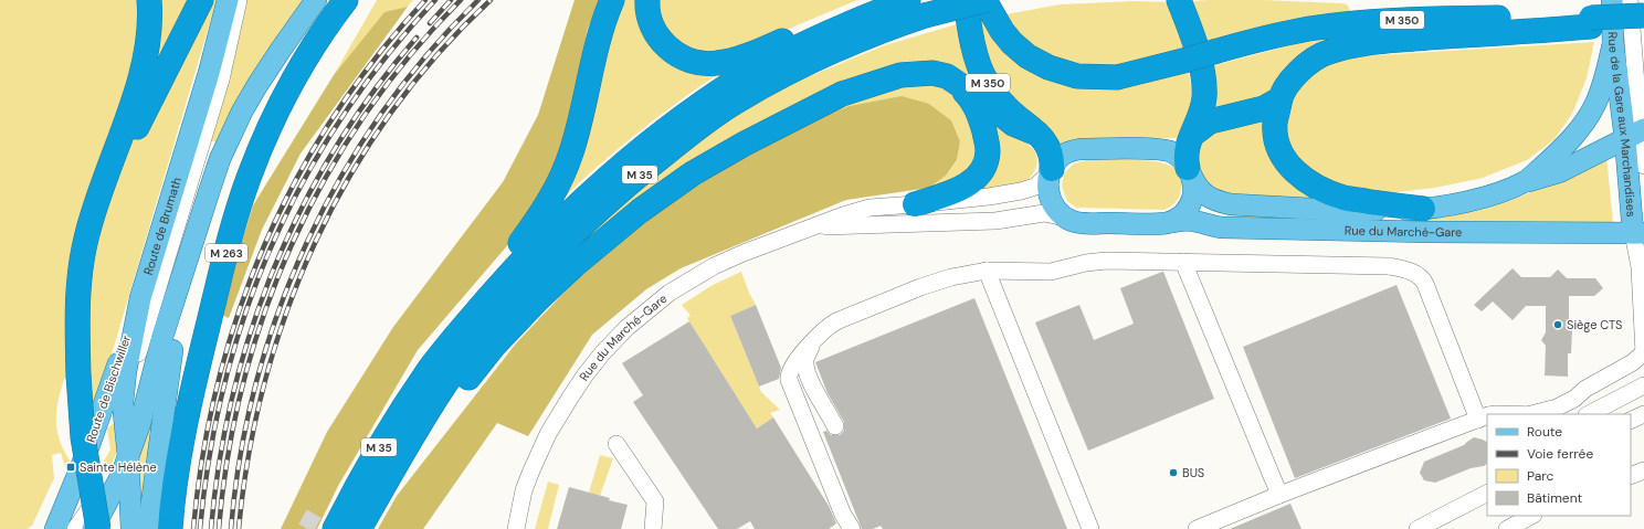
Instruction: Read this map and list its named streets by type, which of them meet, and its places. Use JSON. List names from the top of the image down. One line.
{"streets":{"highway":["M 350","M 35","M 263"],"main road":["Rue de la Gare aux Marchandises","Route de Brumath","Rue du Marché-Gare","Route de Bischwiller"]},"crossings":[["M 350","M 35"],["Rue de la Gare aux Marchandises","Rue du Marché-Gare"],["Route de Brumath","Route de Bischwiller"]],"places":{"other":["Siège CTS","BUS"],"transit":["Sainte Hélène"]},"legend":["Route","Voie ferrée","Parc","Bâtiment"]}
